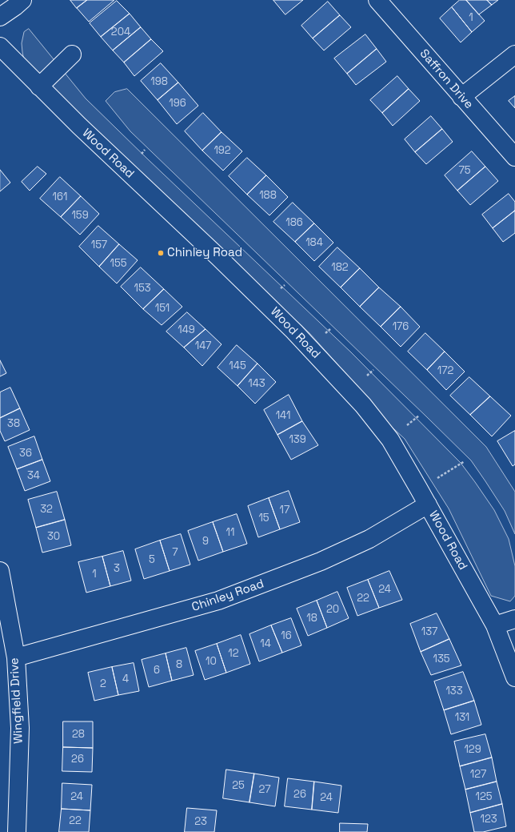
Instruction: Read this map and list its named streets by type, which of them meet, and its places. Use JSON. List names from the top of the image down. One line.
{"streets":{"street":["Saffron Drive","Wood Road","Chinley Road","Wingfield Drive"]},"crossings":[["Wood Road","Chinley Road"],["Chinley Road","Wingfield Drive"]],"places":["Chinley Road"],"house_numbers":["1","204","198","196","192","75","188","161","159","186","184","157","155","182","153","151","176","149","147","145","172","143","141","38","139","36","34","32","17","15","11","30","9","7","5","3","1","24","22","20","18","137","16","14","12","135","10","8","6","4","2","133","131","28","129","26","127","25","27","26","24","125","24","123","22","23"]}
